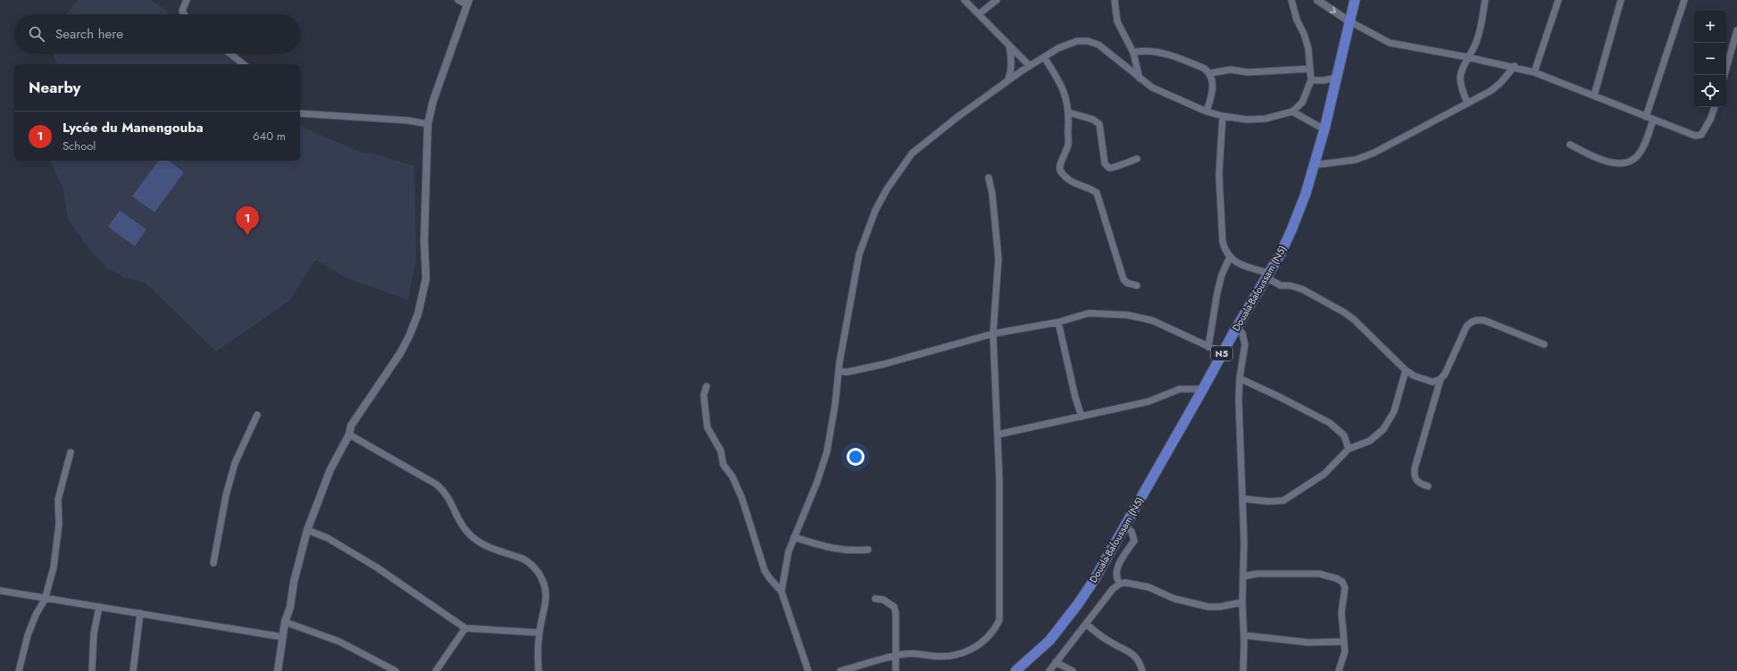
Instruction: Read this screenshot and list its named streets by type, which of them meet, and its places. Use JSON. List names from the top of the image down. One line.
{"streets":{"highway":["Douala-Bafoussam (N5)","N5"]},"page":{"map_buttons":["+","−"],"search":"Search here","heading":"Nearby","list":[{"mark":"1","name":"Lycée du Manengouba","note":"School","value":"640 m"}],"pins":"1"}}
